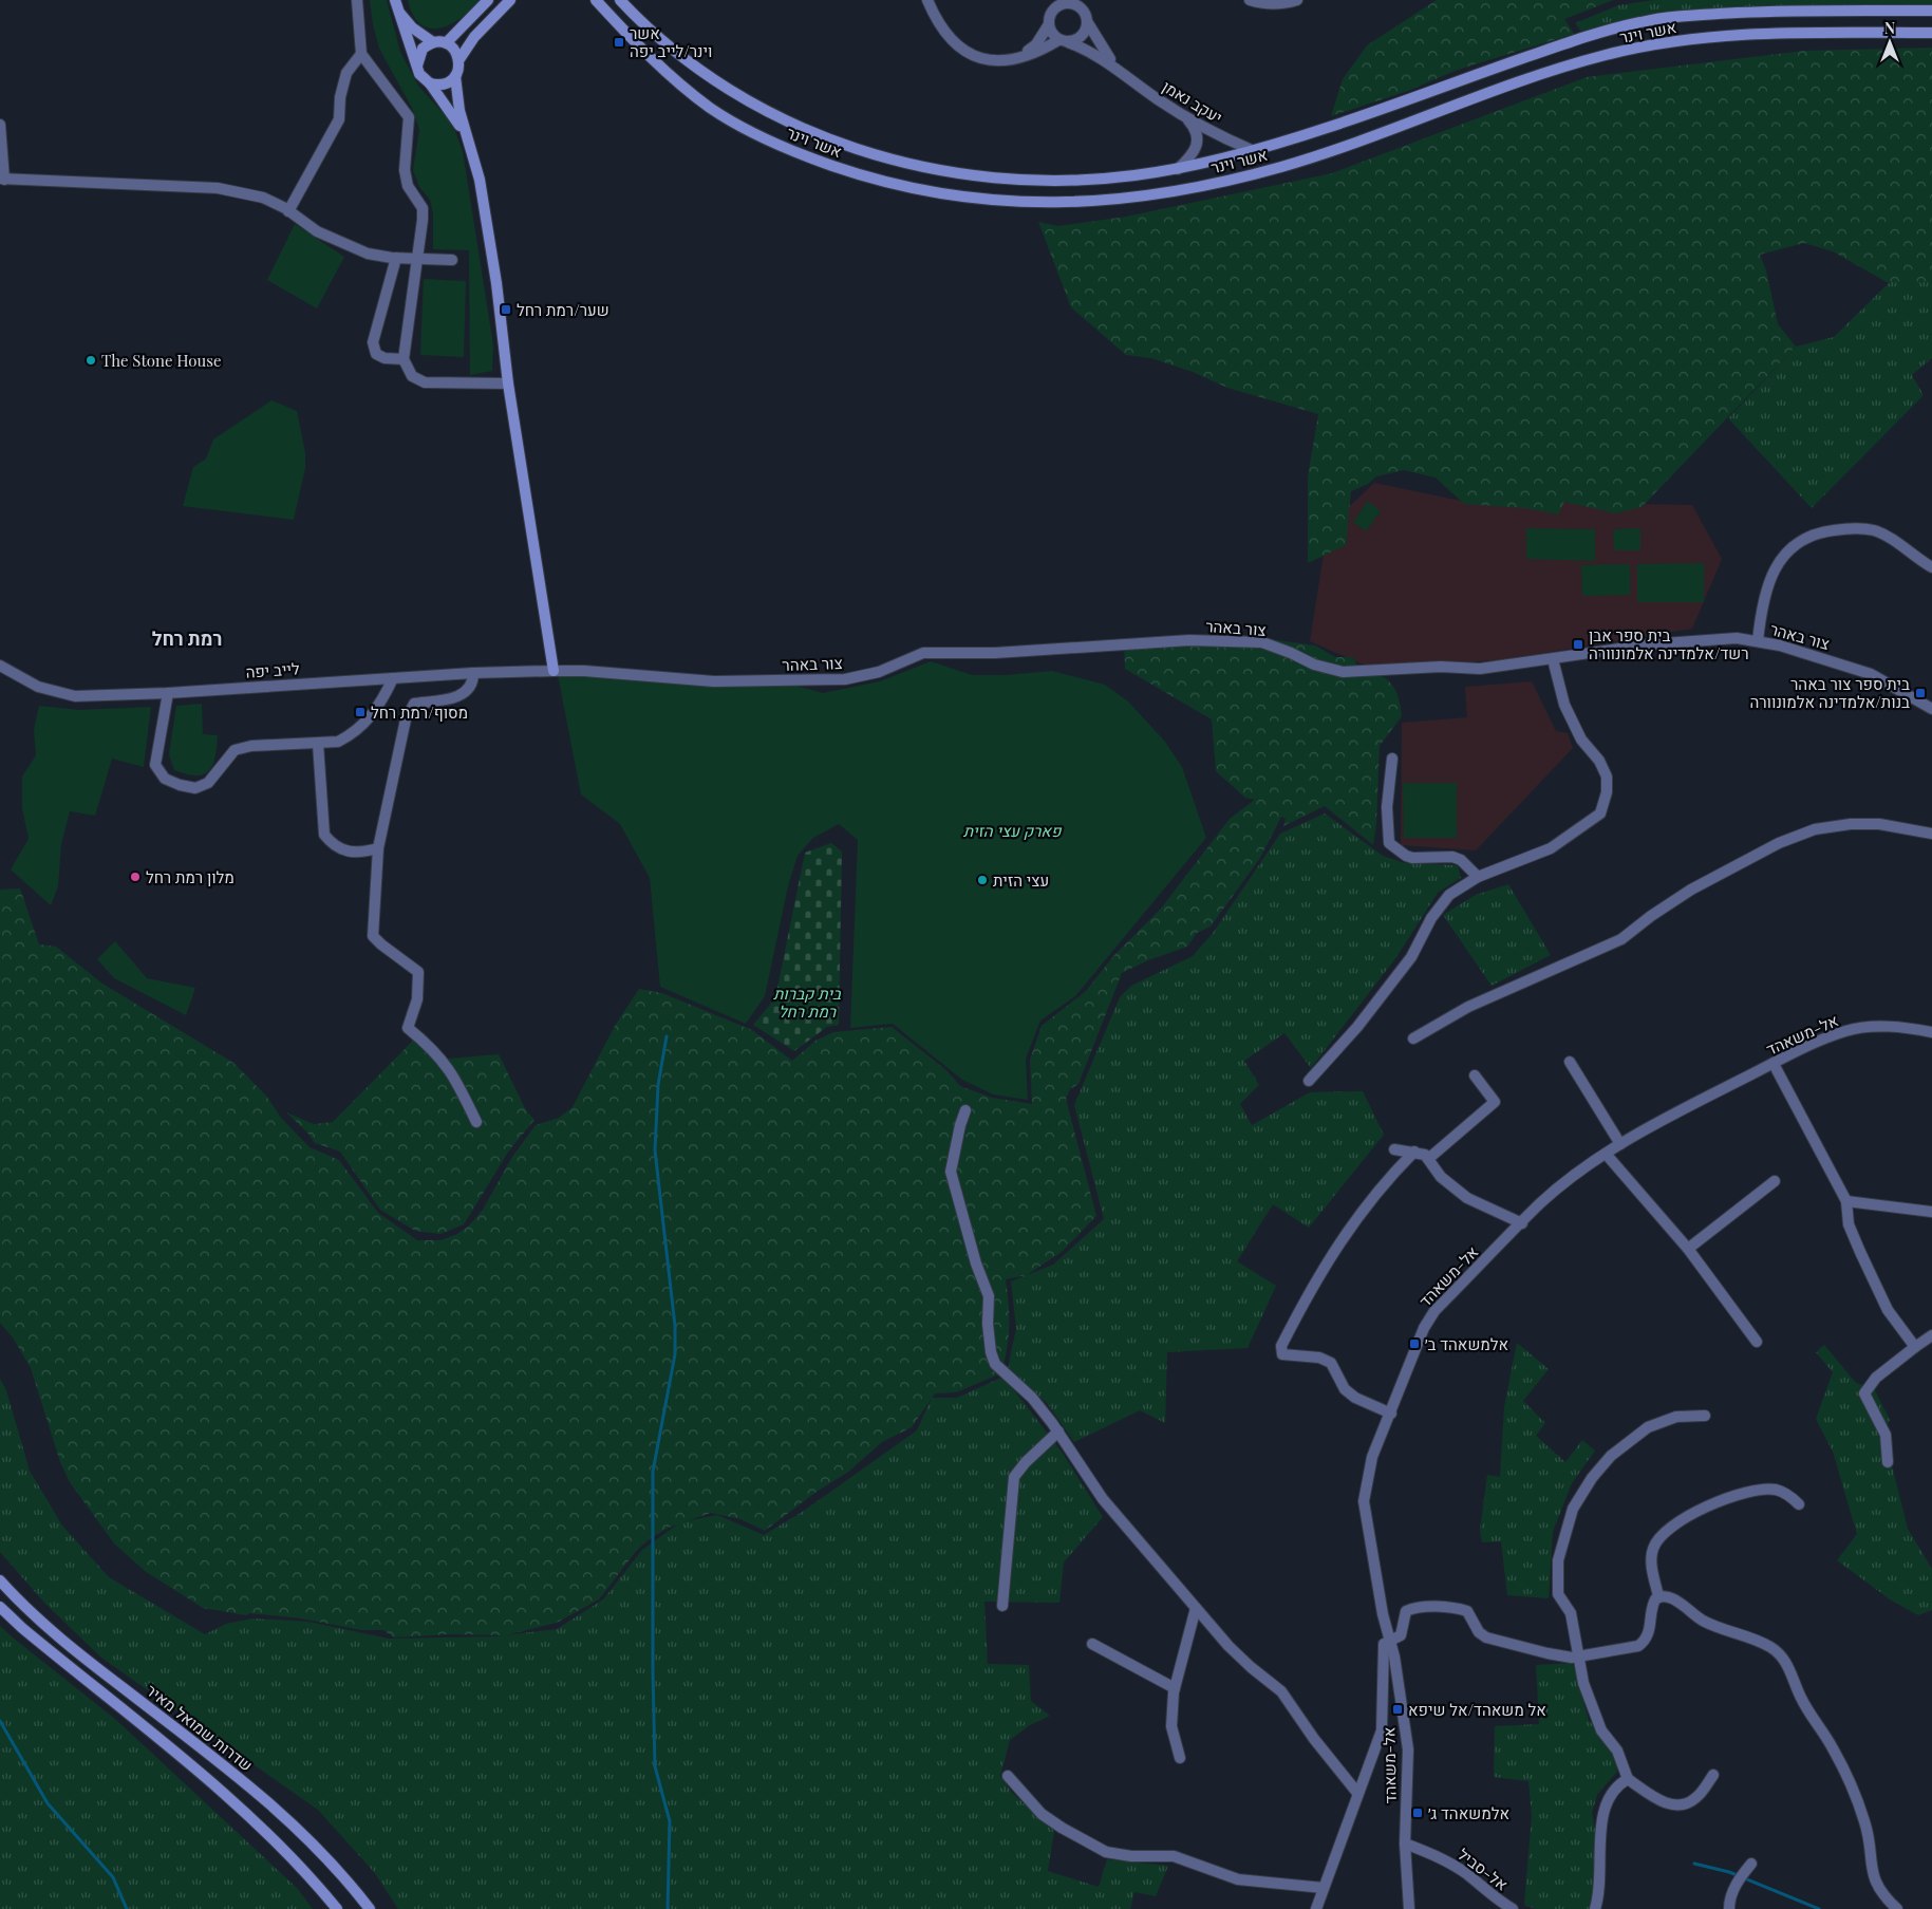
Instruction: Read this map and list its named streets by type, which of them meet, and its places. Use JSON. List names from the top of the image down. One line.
{"streets":{"main road":["אשר וינר","שדרות שמואל מאיר"],"street":["יעקב נאמן","צור באהר","לייב יפה","אל-משאהד","אל-סביל"]},"crossings":[["אשר וינר","יעקב נאמן"],["צור באהר","לייב יפה"],["אל-משאהד","אל-סביל"]],"districts":["רמת רחל"],"parks":["פארק עצי הזית","בית קברות רמת רחל"],"places":{"transit":["אשר וינר/לייב יפה","שער/רמת רחל","בית ספר אבן רשד/אלמדינה אלמונוורה","בית ספר צור באהר בנות/אלמדינה אלמונוורה","מסוף/רמת רחל","אלמשאהד ב׳","אל משאהד/אל שיפא","אלמשאהד ג׳"],"other":["The Stone House","מלון רמת רחל","עצי הזית"]},"north":"top"}
